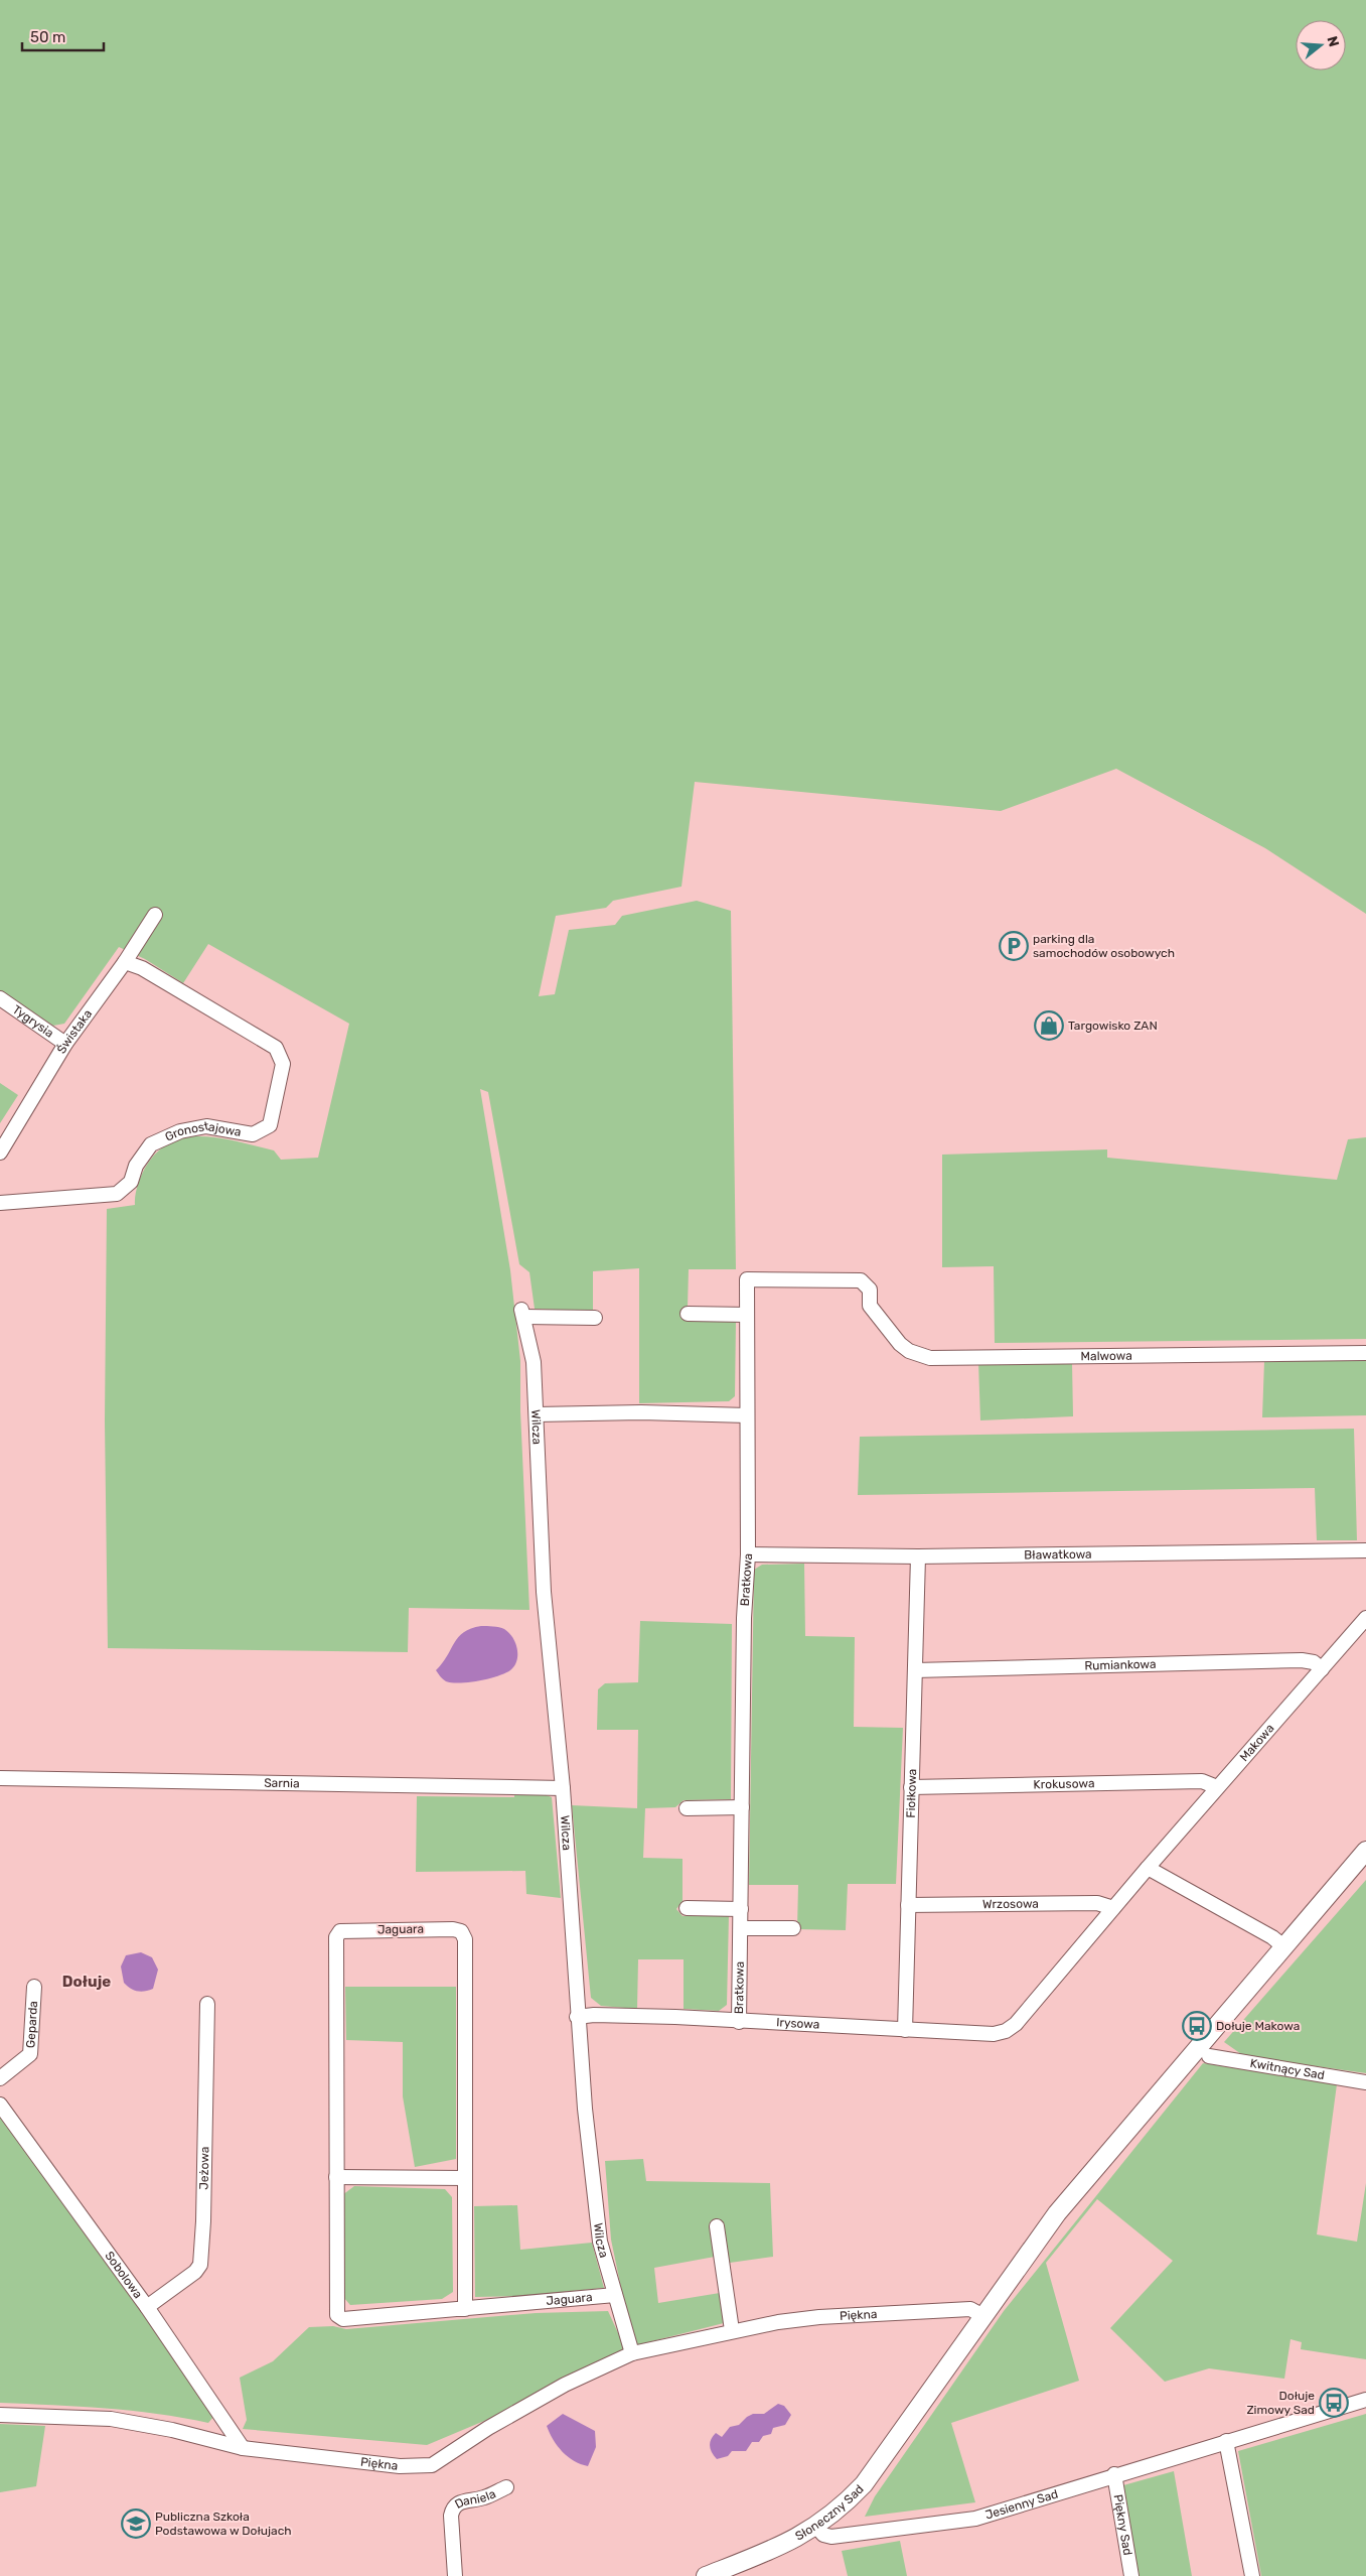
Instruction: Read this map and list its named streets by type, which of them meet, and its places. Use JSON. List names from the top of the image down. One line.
{"streets":{"main road":["Słoneczny Sad"],"street":["Tygrysia","Świstaka","Gronostajowa","Malwowa","Wilcza","Bławatkowa","Bratkowa","Rumiankowa","Makowa","Krokusowa","Sarnia","Fiołkowa","Wrzosowa","Jaguara","Geparda","Irysowa","Kwitnący Sad","Jeżowa","Sobolowa","Piękna","Daniela","Jesienny Sad","Piękny Sad"]},"crossings":[["Tygrysia","Świstaka"],["Świstaka","Gronostajowa"],["Malwowa","Bratkowa"],["Wilcza","Sarnia"],["Wilcza","Jaguara"],["Wilcza","Irysowa"],["Wilcza","Piękna"],["Bławatkowa","Bratkowa"],["Bławatkowa","Fiołkowa"],["Bratkowa","Irysowa"],["Rumiankowa","Makowa"],["Rumiankowa","Fiołkowa"],["Makowa","Krokusowa"],["Makowa","Wrzosowa"],["Makowa","Irysowa"],["Krokusowa","Fiołkowa"],["Fiołkowa","Wrzosowa"],["Fiołkowa","Irysowa"],["Jeżowa","Sobolowa"],["Sobolowa","Piękna"],["Piękna","Słoneczny Sad"],["Jesienny Sad","Słoneczny Sad"],["Jesienny Sad","Piękny Sad"]],"districts":["Dołuje"],"places":{"parking":["parking dla samochodów osobowych"],"shop":["Targowisko ZAN"],"bus stop":["Dołuje Makowa","Dołuje Zimowy Sad"],"school or university":["Publiczna Szkoła Podstawowa w Dołujach"]},"scale_bar":"50 m","north":"right"}
